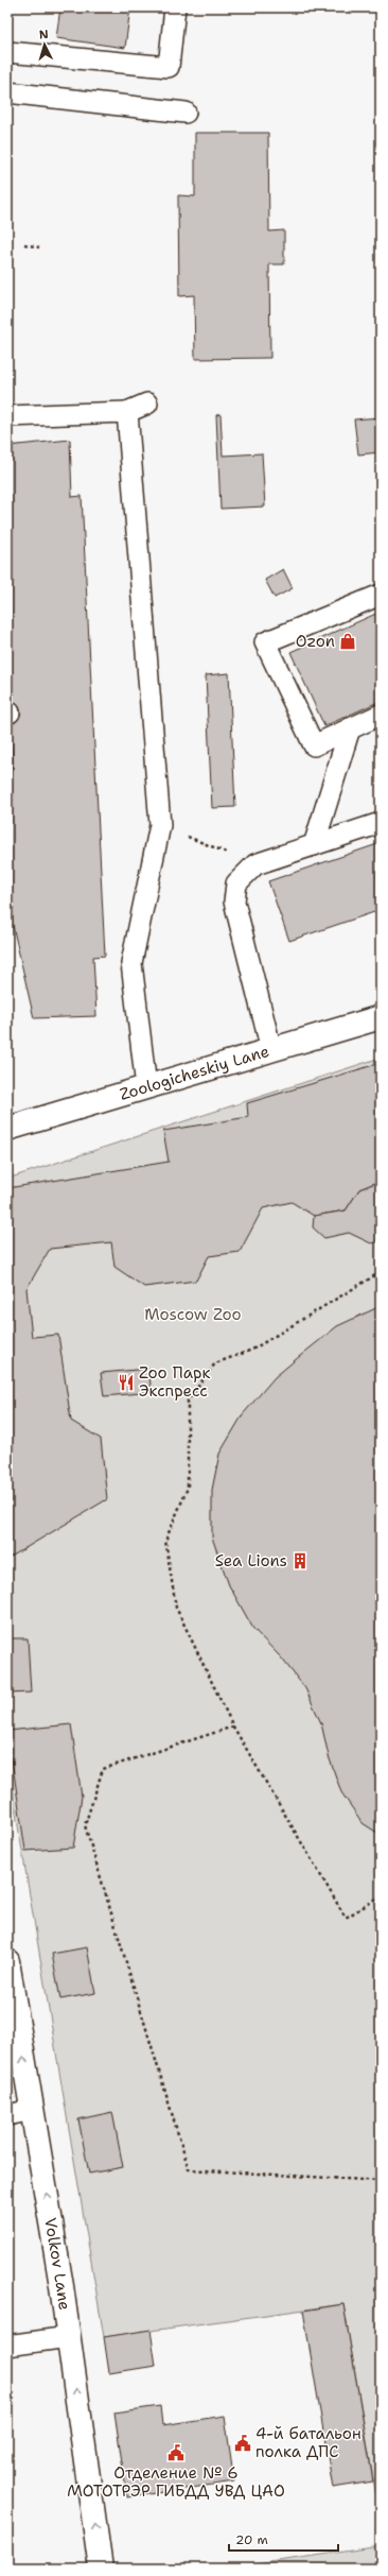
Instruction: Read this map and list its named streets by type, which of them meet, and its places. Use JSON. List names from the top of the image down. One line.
{"streets":{"street":["Zoologicheskiy Lane","Volkov Lane"]},"one_way":["Volkov Lane"],"parks":["Moscow Zoo"],"places":{"shop":["Ozon"],"restaurant":["Zoo Парк Экспресс"],"building":["Sea Lions"],"public building":["4-й батальон полка ДПС","Отделение № 6 МОТОТРЭР ГИБДД УВД ЦАО"]},"scale_bar":"20 m","north":"top"}
